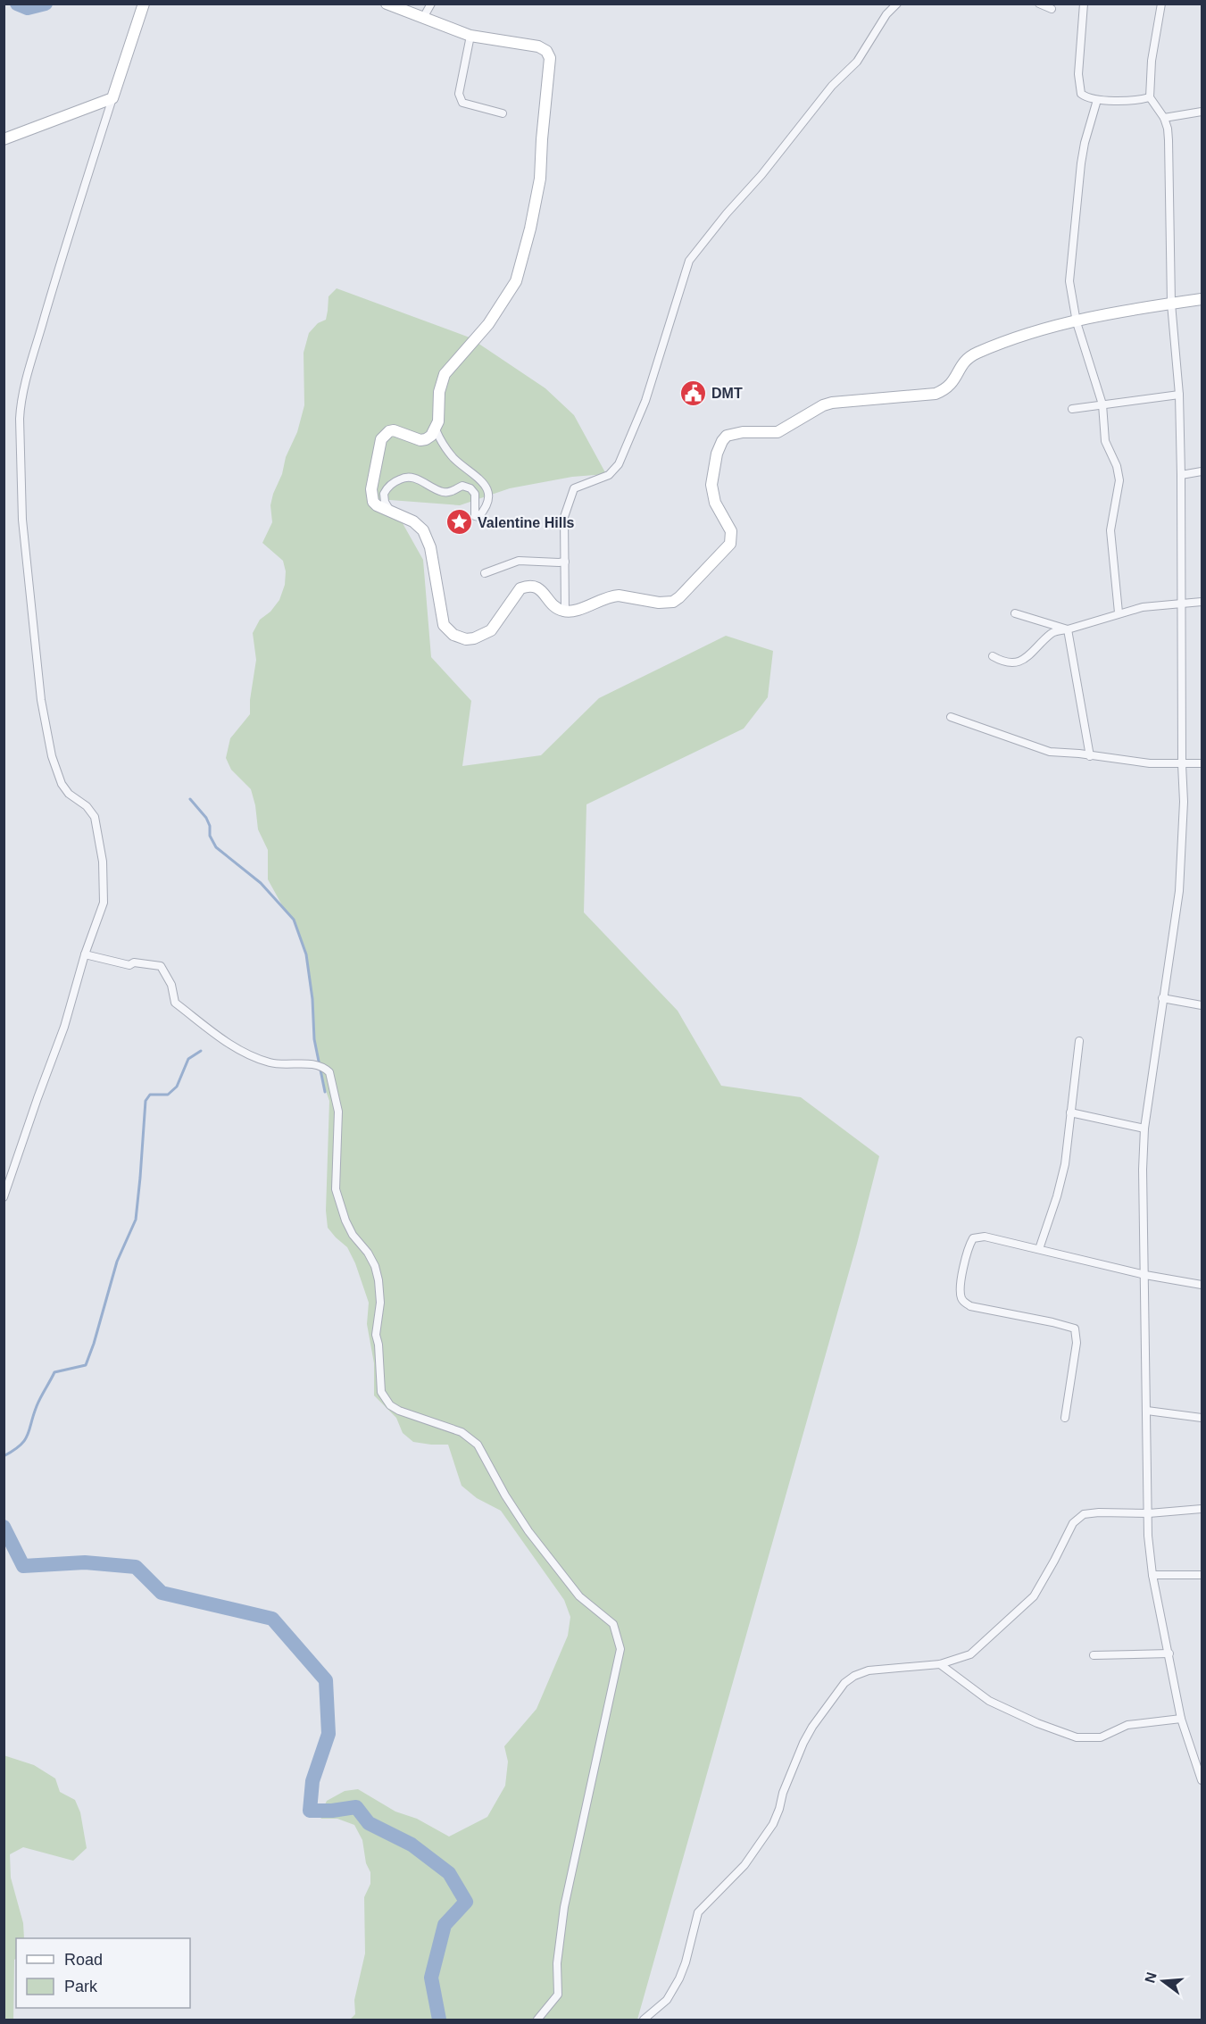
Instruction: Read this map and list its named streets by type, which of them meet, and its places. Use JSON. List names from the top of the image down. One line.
{"places":{"public building":["DMT"],"place":["Valentine Hills"]},"legend":["Road","Park"],"north":"left"}
